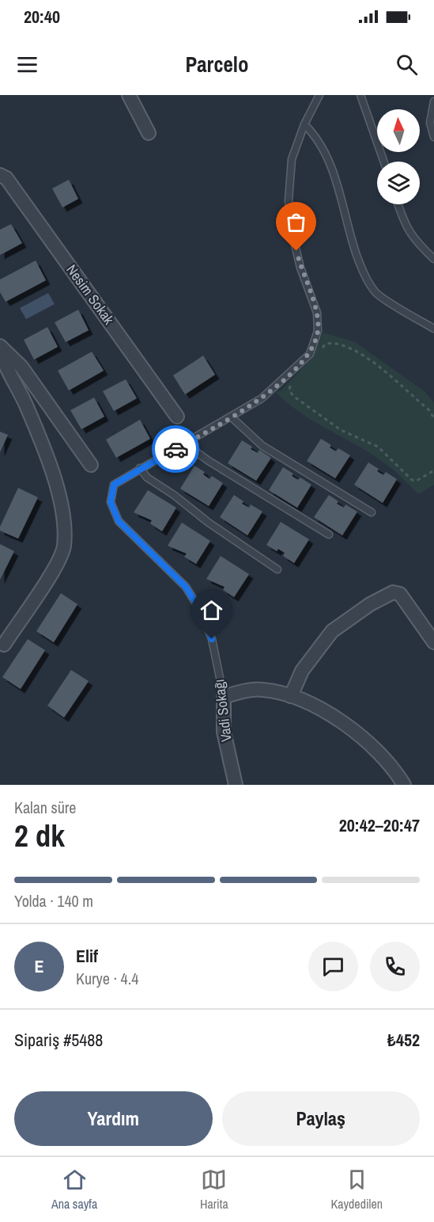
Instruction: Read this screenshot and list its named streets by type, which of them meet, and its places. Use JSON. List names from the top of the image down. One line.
{"streets":{"street":["Nesim Sokak","Vadi Sokağı"]},"north":"top","page":{"status":"20:40","header":"Parcelo","heading":["2 dk","Kalan süre","20:42–20:47"],"panel":["Elif","Kurye · 4.4","Sipariş #5488","₺452"],"bar":"Yolda · 140 m","round":"E","buttons":["Yardım","Paylaş"],"tabs":["Ana sayfa","Harita","Kaydedilen"]}}
